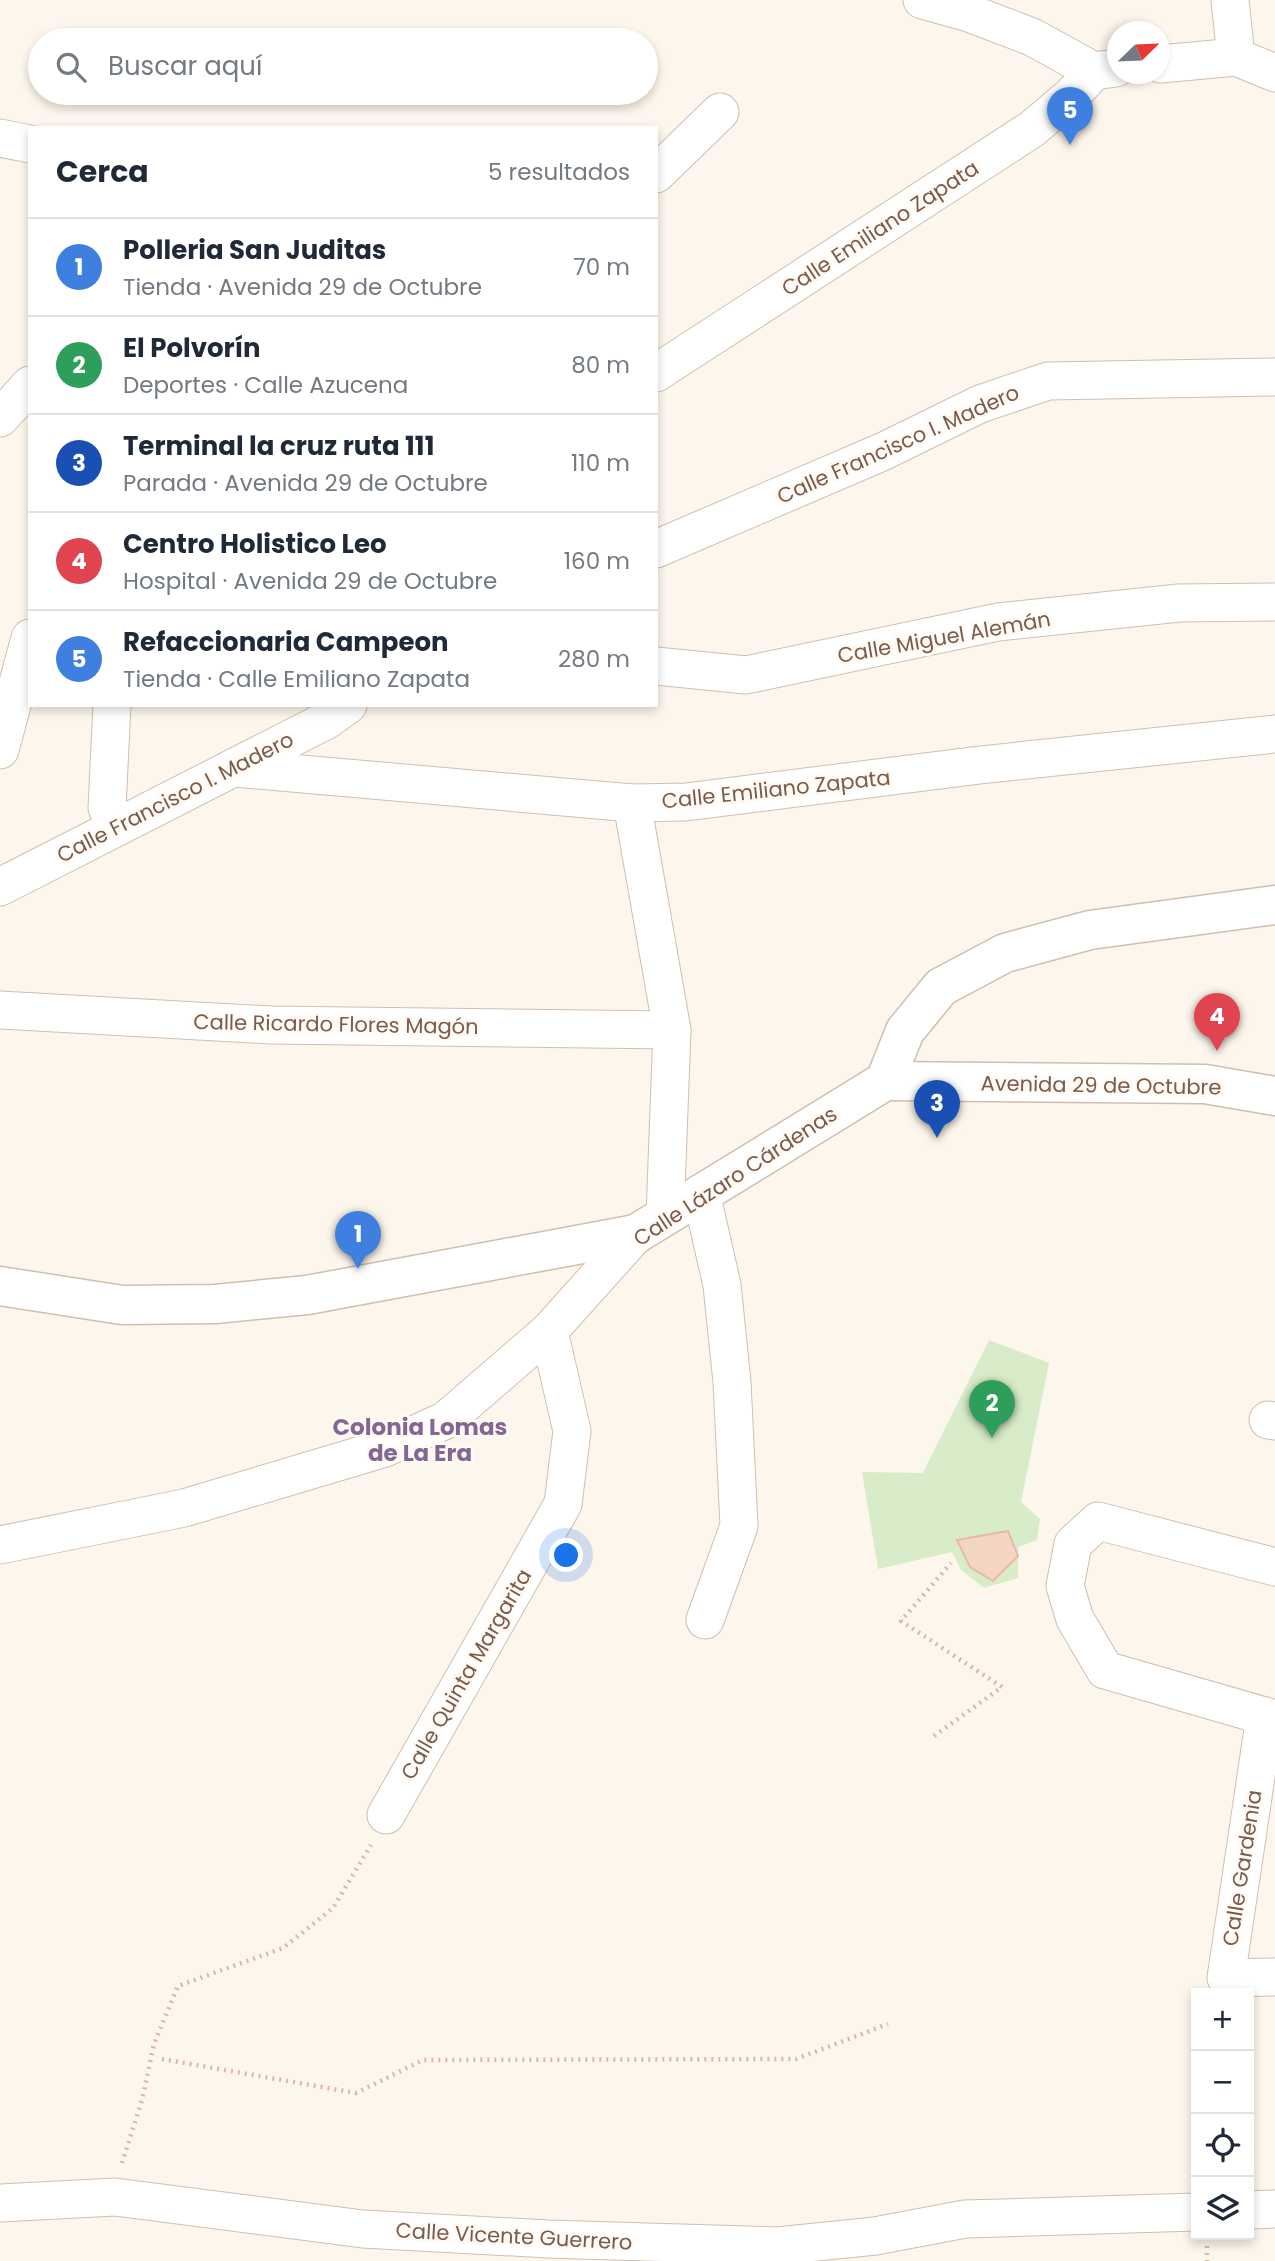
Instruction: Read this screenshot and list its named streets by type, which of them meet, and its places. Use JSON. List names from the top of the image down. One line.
{"streets":{"street":["Calle Emiliano Zapata","Calle Francisco I. Madero","Calle Miguel Alemán","Calle Ricardo Flores Magón","Avenida 29 de Octubre","Calle Lázaro Cárdenas","Calle Quinta Margarita","Calle Gardenia","Calle Vicente Guerrero"]},"crossings":[["Calle Emiliano Zapata","Calle Francisco I. Madero"],["Avenida 29 de Octubre","Calle Lázaro Cárdenas"],["Calle Lázaro Cárdenas","Calle Quinta Margarita"]],"districts":["Colonia Lomas de La Era"],"north":"top right","page":{"search":"Buscar aquí","pins":["5","4","3","1","2"],"heading":["Cerca","5 resultados"],"list":[{"mark":"1","name":"Polleria San Juditas","note":"Tienda · Avenida 29 de Octubre","value":"70 m"},{"mark":"2","name":"El Polvorín","note":"Deportes · Calle Azucena","value":"80 m"},{"mark":"3","name":"Terminal la cruz ruta 111","note":"Parada · Avenida 29 de Octubre","value":"110 m"},{"mark":"4","name":"Centro Holistico Leo","note":"Hospital · Avenida 29 de Octubre","value":"160 m"},{"mark":"5","name":"Refaccionaria Campeon","note":"Tienda · Calle Emiliano Zapata","value":"280 m"}],"map_buttons":["+","−"]}}
